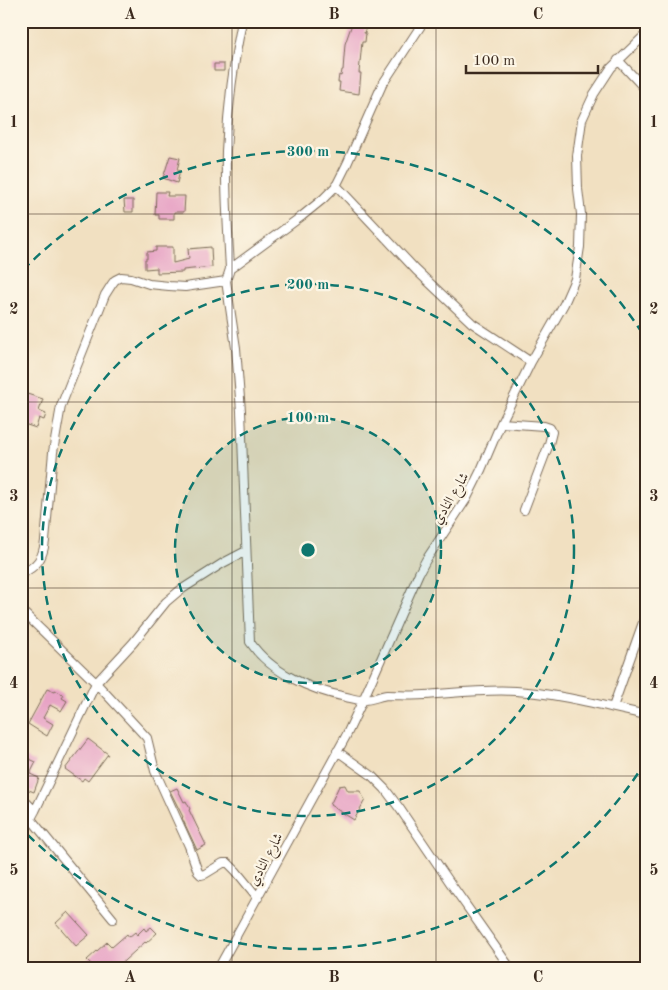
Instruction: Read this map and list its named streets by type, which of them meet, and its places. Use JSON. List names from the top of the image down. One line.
{"streets":{"street":["شارع النادي"]},"scale_bar":"100 m","grid":{"columns":["A","B","C"],"rows":["1","2","3","4","5"]},"rings":["300 m","200 m","100 m"]}
